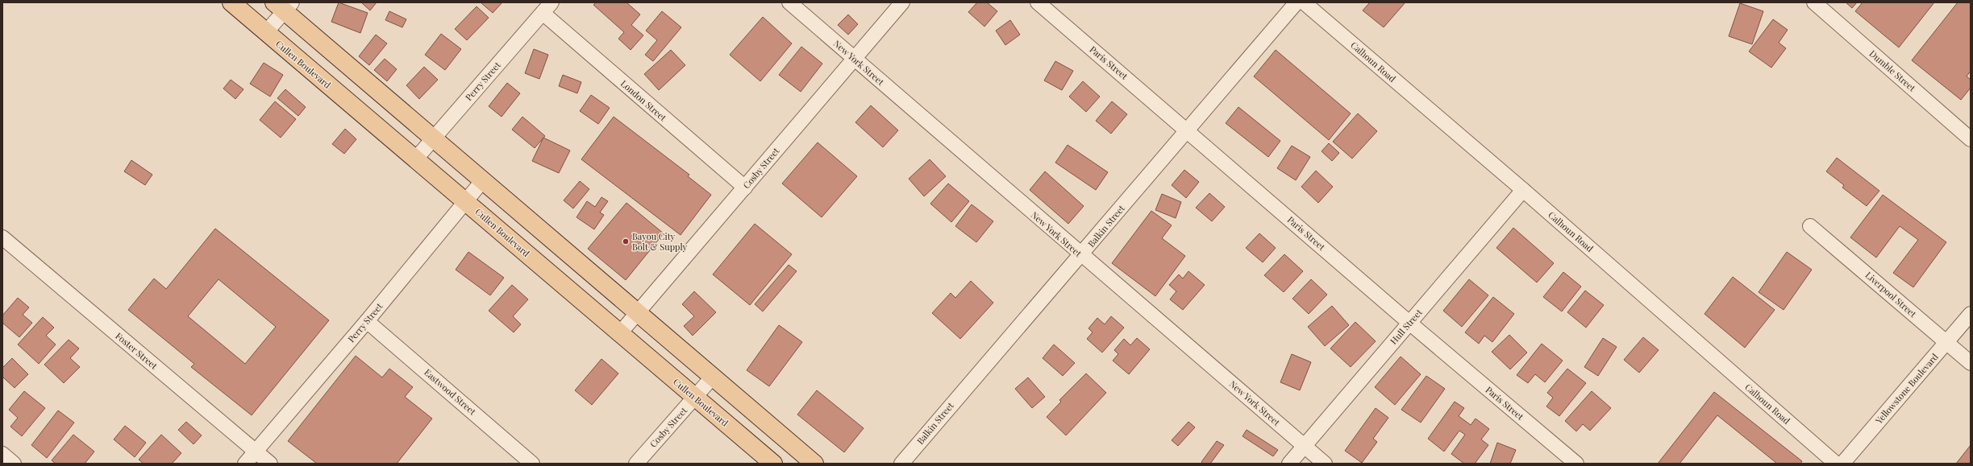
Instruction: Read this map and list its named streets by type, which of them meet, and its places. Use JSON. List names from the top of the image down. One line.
{"streets":{"main road":["Cullen Boulevard"],"street":["Calhoun Road","New York Street","Paris Street","Dumble Street","Perry Street","London Street","Cosby Street","Balkin Street","Liverpool Street","Hull Street","Foster Street","Yellowstone Boulevard","Eastwood Street"]},"crossings":[["Calhoun Road","Hull Street"],["New York Street","Cosby Street"],["New York Street","Balkin Street"],["New York Street","Hull Street"],["Paris Street","Balkin Street"],["Paris Street","Hull Street"],["Cullen Boulevard","Perry Street"],["Cullen Boulevard","Cosby Street"],["Perry Street","London Street"],["Perry Street","Foster Street"],["Perry Street","Eastwood Street"],["London Street","Cosby Street"],["Liverpool Street","Yellowstone Boulevard"]],"places":["Bayou City Bolt & Supply"]}
